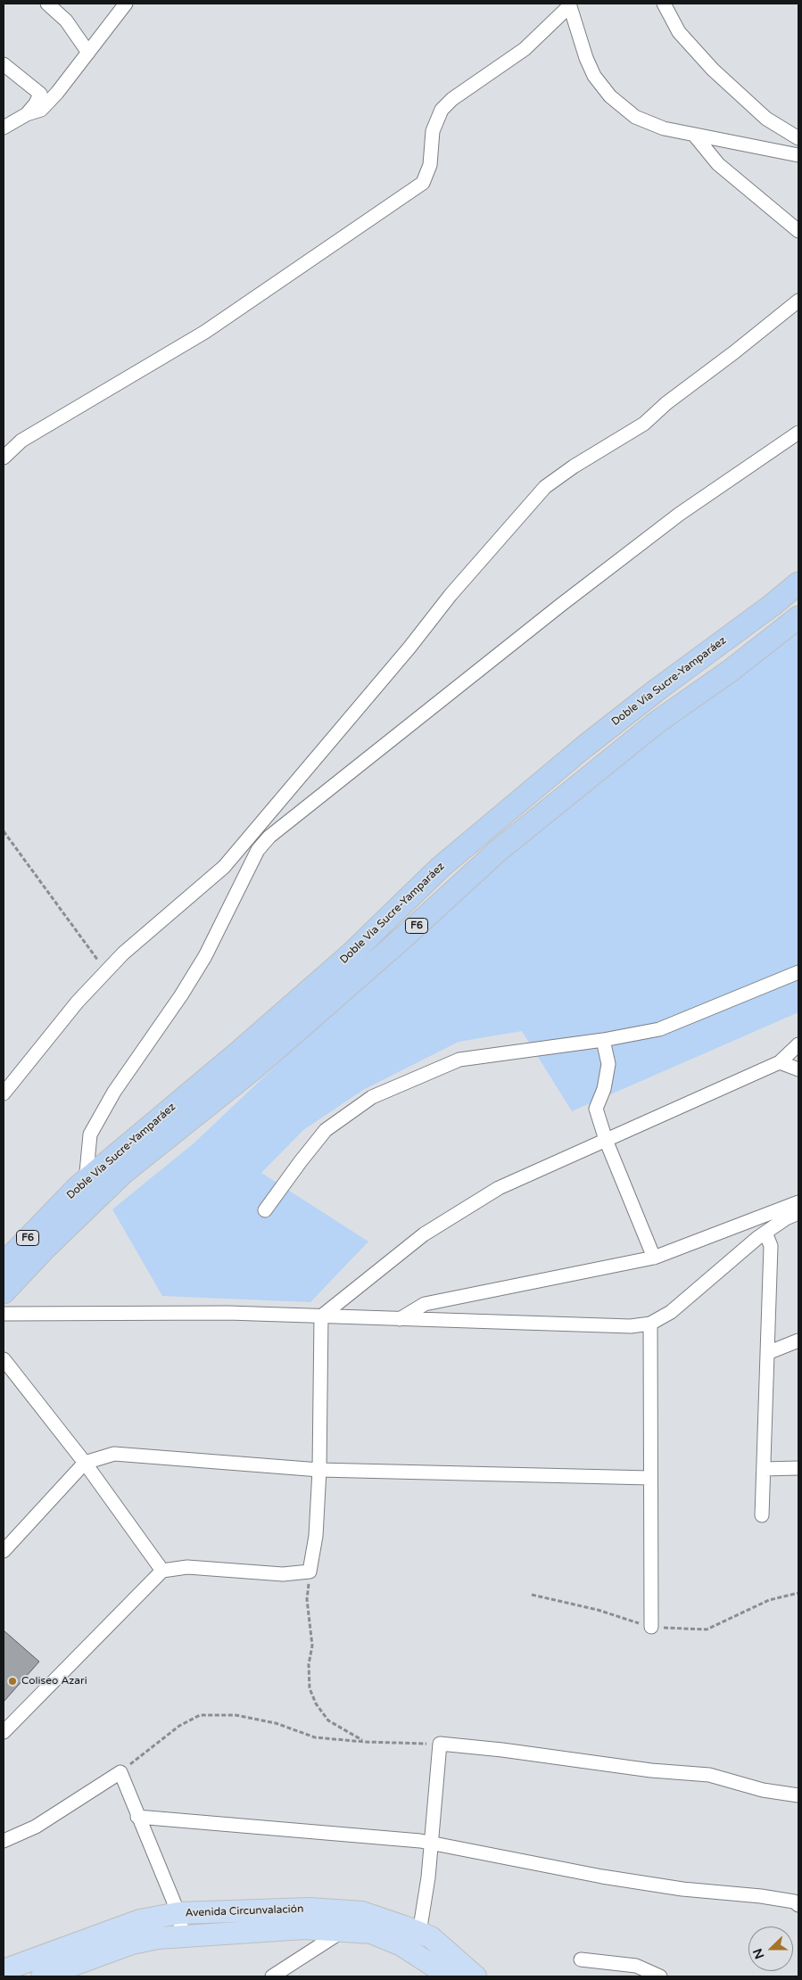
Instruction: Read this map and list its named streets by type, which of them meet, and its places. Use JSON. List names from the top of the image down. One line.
{"streets":{"highway":["Doble Vía Sucre-Yamparáez","F6"],"main road":["Avenida Circunvalación"]},"places":["Coliseo Azari"],"north":"left"}
